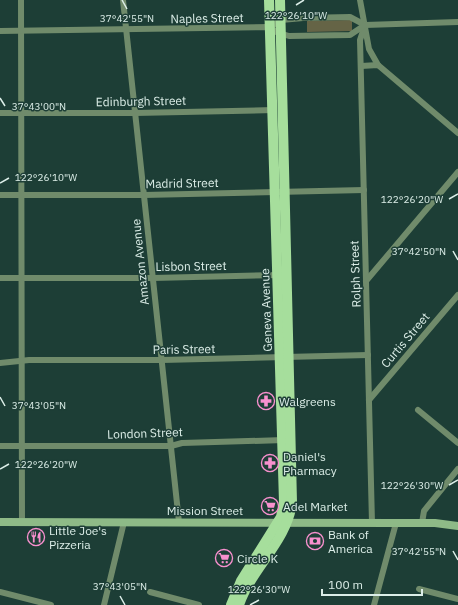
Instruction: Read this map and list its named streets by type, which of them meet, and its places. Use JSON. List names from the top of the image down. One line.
{"streets":{"main road":["Geneva Avenue","Mission Street"],"street":["Naples Street","Edinburgh Street","Madrid Street","Amazon Avenue","Lisbon Street","Rolph Street","Curtis Street","Paris Street","London Street"]},"crossings":[["Naples Street","Amazon Avenue"],["Naples Street","Geneva Avenue"],["Edinburgh Street","Amazon Avenue"],["Edinburgh Street","Geneva Avenue"],["Madrid Street","Amazon Avenue"],["Madrid Street","Rolph Street"],["Madrid Street","Geneva Avenue"],["Amazon Avenue","Lisbon Street"],["Amazon Avenue","Paris Street"],["Amazon Avenue","London Street"],["Amazon Avenue","Mission Street"],["Lisbon Street","Geneva Avenue"],["Rolph Street","Curtis Street"],["Rolph Street","Paris Street"],["Rolph Street","Mission Street"],["Geneva Avenue","Paris Street"],["Geneva Avenue","London Street"],["Geneva Avenue","Mission Street"]],"places":{"pharmacy":["Walgreens","Daniel's Pharmacy"],"supermarket":["Adel Market","Circle K"],"restaurant":["Little Joe's Pizzeria"],"bank":["Bank of America"]},"scale_bar":"100 m","coordinates":["122°26'10\"W","37°42'55\"N","37°43'00\"N","122°26'20\"W","37°42'50\"N","37°43'05\"N","122°26'30\"W"]}
